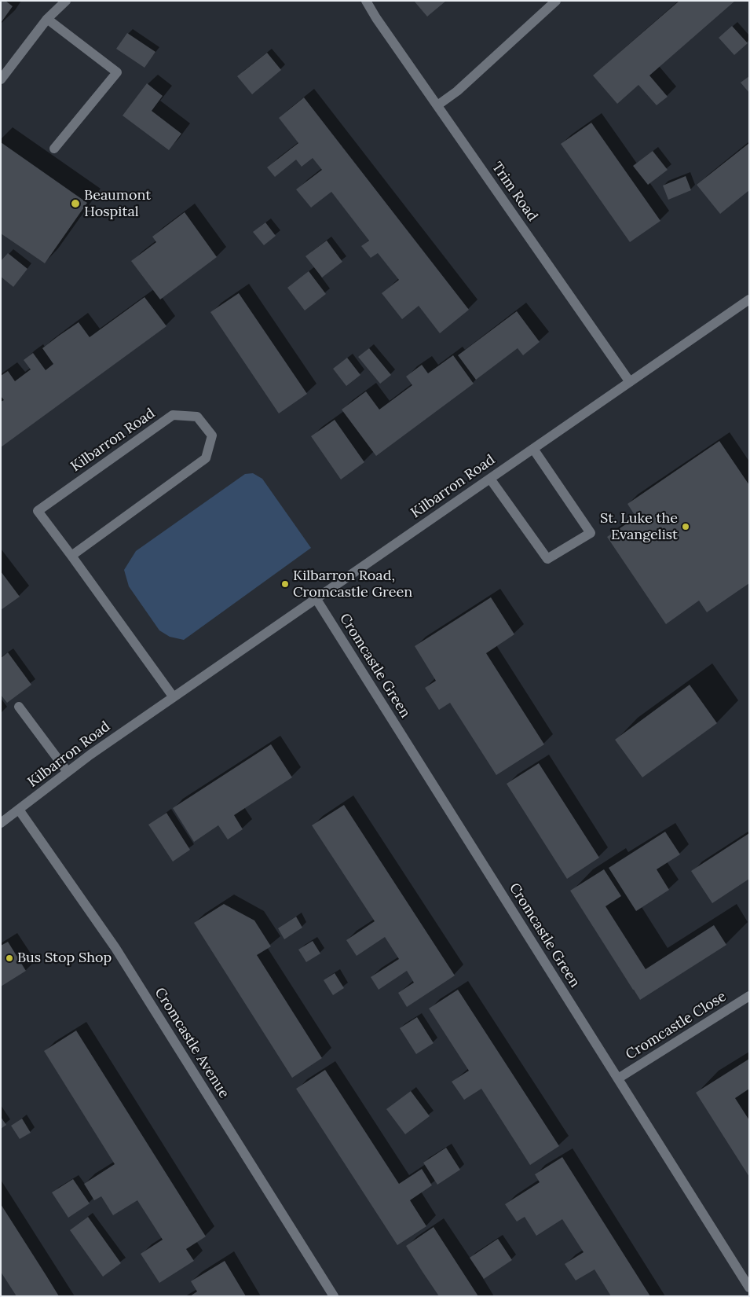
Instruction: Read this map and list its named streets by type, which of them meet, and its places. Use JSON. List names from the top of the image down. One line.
{"streets":{"street":["Trim Road","Kilbarron Road","Cromcastle Green","Cromcastle Close","Cromcastle Avenue"]},"crossings":[["Trim Road","Kilbarron Road"],["Kilbarron Road","Cromcastle Green"],["Kilbarron Road","Cromcastle Avenue"],["Cromcastle Green","Cromcastle Close"]],"places":["Beaumont Hospital","St. Luke the Evangelist","Kilbarron Road, Cromcastle Green","Bus Stop Shop"]}
